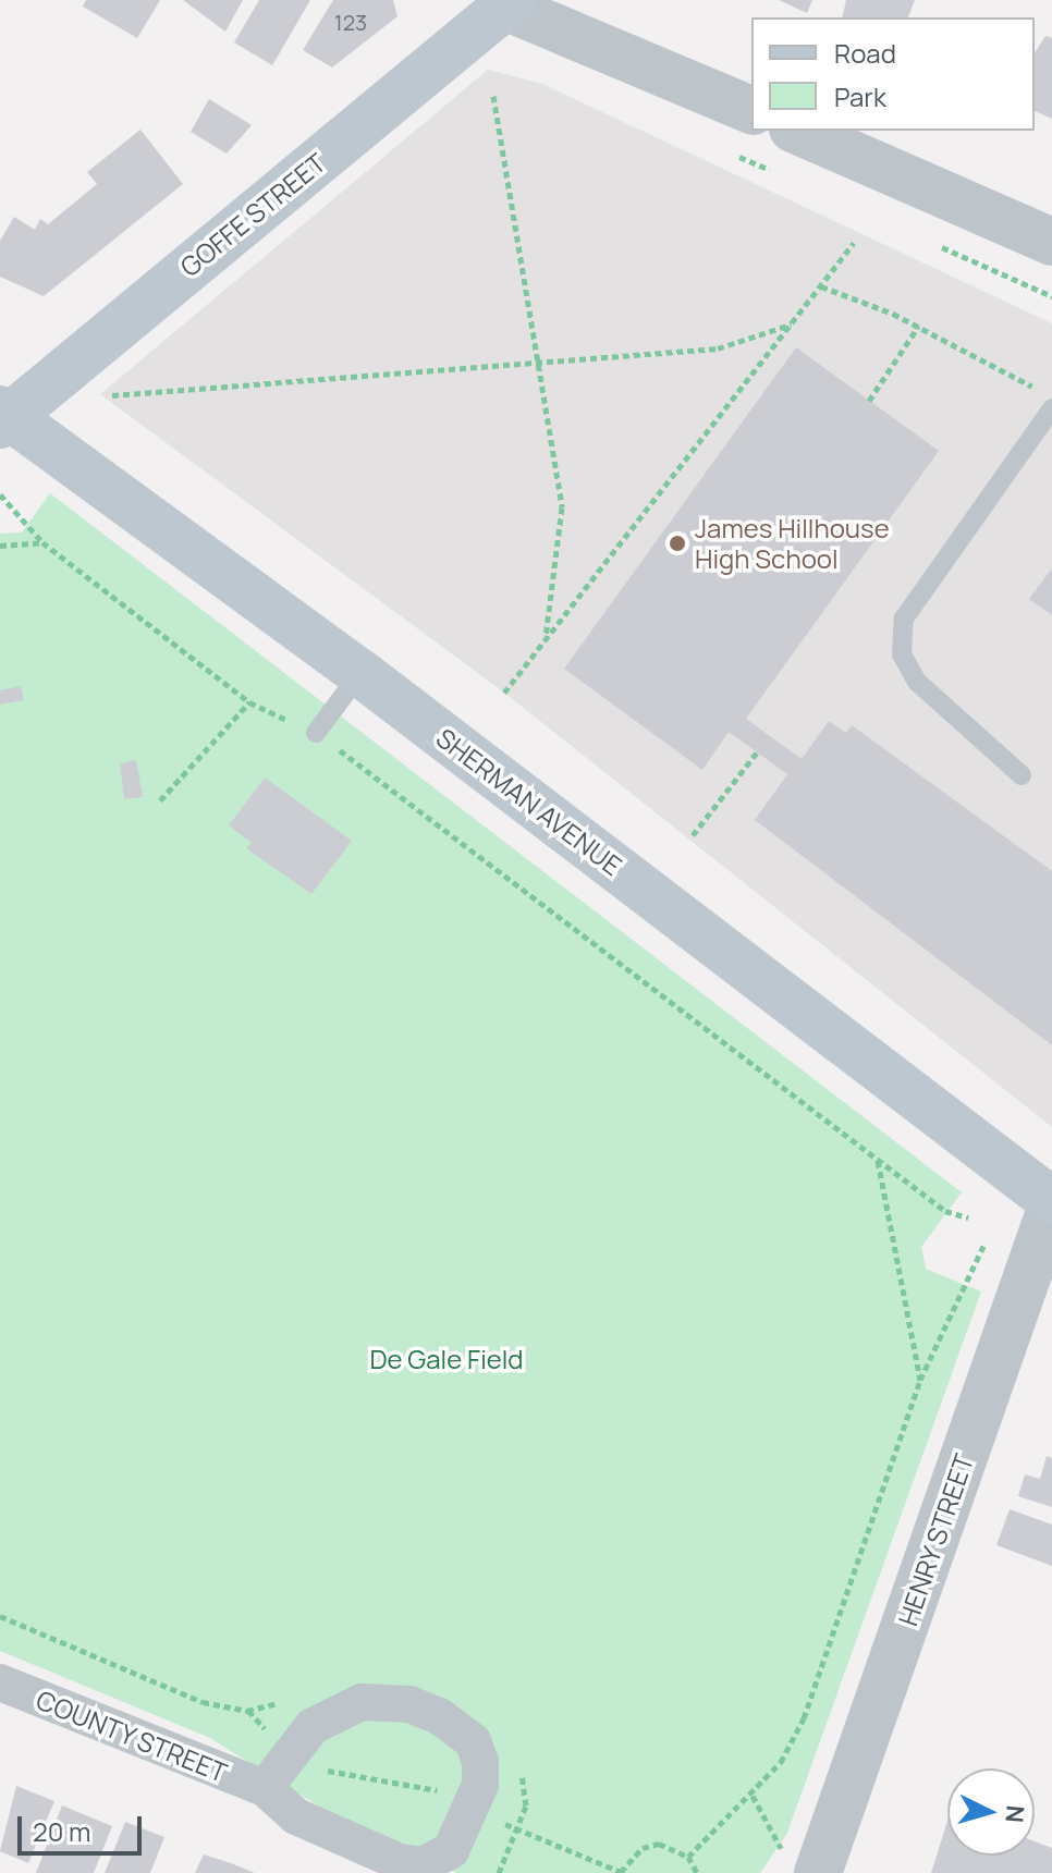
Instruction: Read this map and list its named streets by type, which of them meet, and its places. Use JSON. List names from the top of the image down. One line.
{"streets":{"main road":["GOFFE STREET","SHERMAN AVENUE"],"street":["HENRY STREET","COUNTY STREET"]},"crossings":[["GOFFE STREET","SHERMAN AVENUE"],["SHERMAN AVENUE","HENRY STREET"]],"parks":["De Gale Field"],"places":["James Hillhouse High School"],"house_numbers":["123"],"legend":["Road","Park"],"scale_bar":"20 m","north":"right"}
